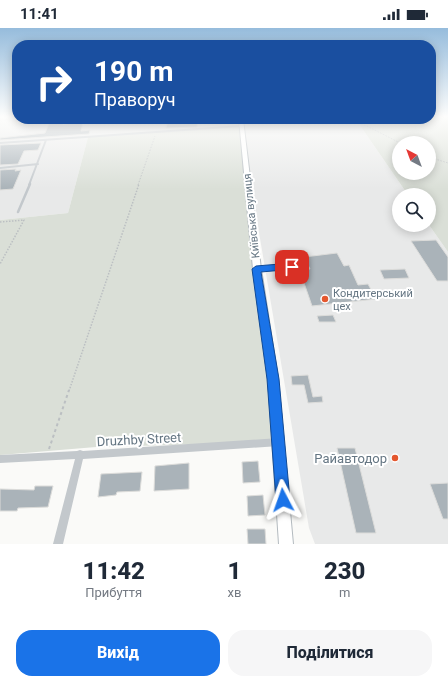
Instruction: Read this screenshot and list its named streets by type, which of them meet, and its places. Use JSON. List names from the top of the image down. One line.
{"streets":{"main road":["Київська вулиця"],"street":["Druzhby Street"]},"crossings":[["Київська вулиця","Druzhby Street"]],"places":["Кондитерський цех","Райавтодор"],"north":"top left","page":{"status":"11:41","turn":["190 m","Праворуч"],"eta":["11:42","Прибуття","1","хв","230","m"],"buttons":["Вихід","Поділитися"]}}
